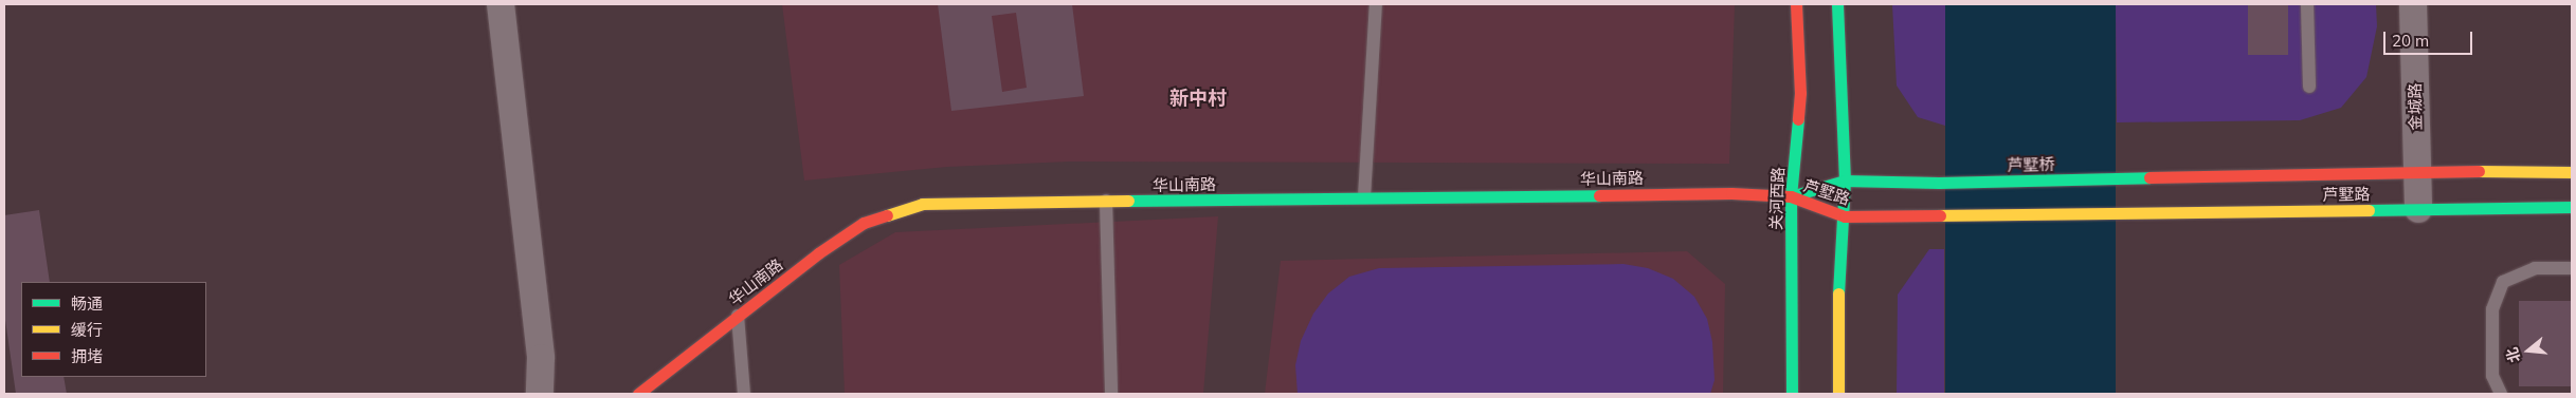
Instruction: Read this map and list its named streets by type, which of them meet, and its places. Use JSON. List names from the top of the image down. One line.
{"streets":{"main road":["芦墅桥","华山南路","芦墅路","关河西路"],"street":["金城路"]},"crossings":[["金城路","芦墅路"],["芦墅桥","芦墅路"],["华山南路","芦墅路"],["华山南路","关河西路"],["芦墅路","关河西路"]],"districts":["新中村"],"legend":["畅通","缓行","拥堵"],"scale_bar":"20 m","north":"left"}
